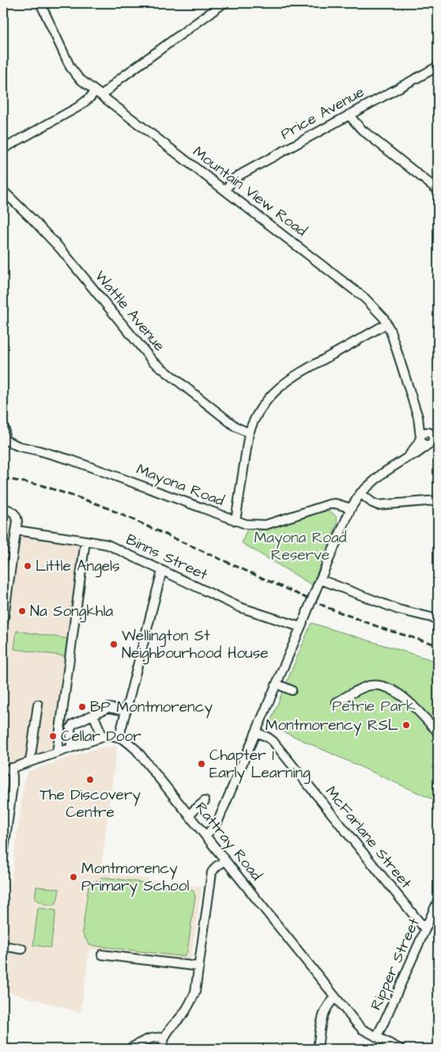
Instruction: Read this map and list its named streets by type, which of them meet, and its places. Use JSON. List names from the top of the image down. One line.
{"streets":{"street":["Price Avenue","Mountain View Road","Wattle Avenue","Mayona Road","Binns Street","McFarlane Street","Rattray Road","Ripper Street"]},"crossings":[["Price Avenue","Mountain View Road"],["McFarlane Street","Ripper Street"],["Rattray Road","Ripper Street"]],"parks":["Mayona Road Reserve","Petrie Park"],"places":["Little Angels","Na Songkhla","Wellington St Neighbourhood House","BP Montmorency","Montmorency RSL","Cellar Door","Chapter 1 Early Learning","The Discovery Centre","Montmorency Primary School"]}
